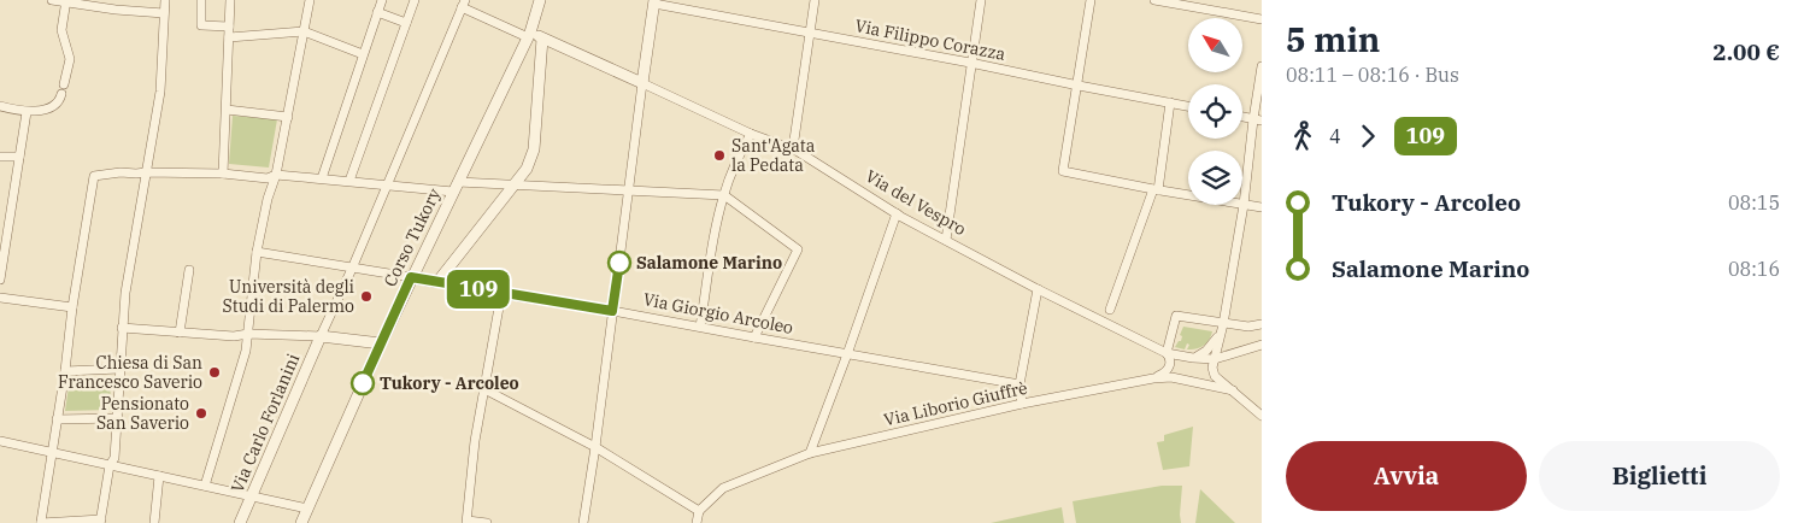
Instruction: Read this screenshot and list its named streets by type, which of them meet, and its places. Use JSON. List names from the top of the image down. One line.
{"streets":{"street":["Via Filippo Corazza","Via del Vespro","Corso Tukory","Via Giorgio Arcoleo","Via Liborio Giuffrè","Via Carlo Forlanini"]},"crossings":[["Via del Vespro","Corso Tukory"],["Corso Tukory","Via Giorgio Arcoleo"]],"places":["Sant'Agata la Pedata","Salamone Marino","Università degli Studi di Palermo","Chiesa di San Francesco Saverio","Tukory - Arcoleo","Pensionato San Saverio"],"lines":["bus line 109"],"north":"top left","page":{"on_map":"109","heading":["5 min","08:11 – 08:16 · Bus","2.00 €"],"legs":["4","109"],"list":[{"name":"Tukory - Arcoleo","value":"08:15"},{"name":"Salamone Marino","value":"08:16"}],"buttons":["Avvia","Biglietti"]}}
